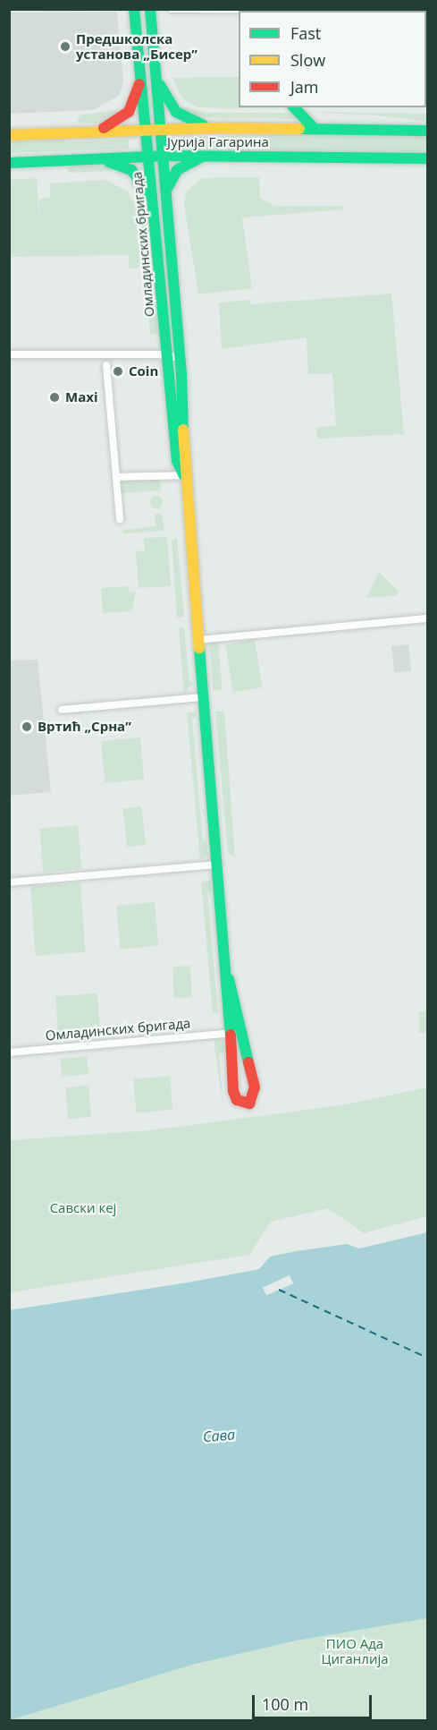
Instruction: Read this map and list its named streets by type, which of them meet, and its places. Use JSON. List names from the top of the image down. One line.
{"streets":{"main road":["Јурија Гагарина","Омладинских бригада"]},"crossings":[["Јурија Гагарина","Омладинских бригада"]],"water":["Сава"],"parks":["Савски кеј","ПИО Ада Циганлија"],"places":["Предшколска установа „Бисер”","Coin","Maxi","Вртић „Срна”"],"legend":["Fast","Slow","Jam"],"scale_bar":"100 m"}
